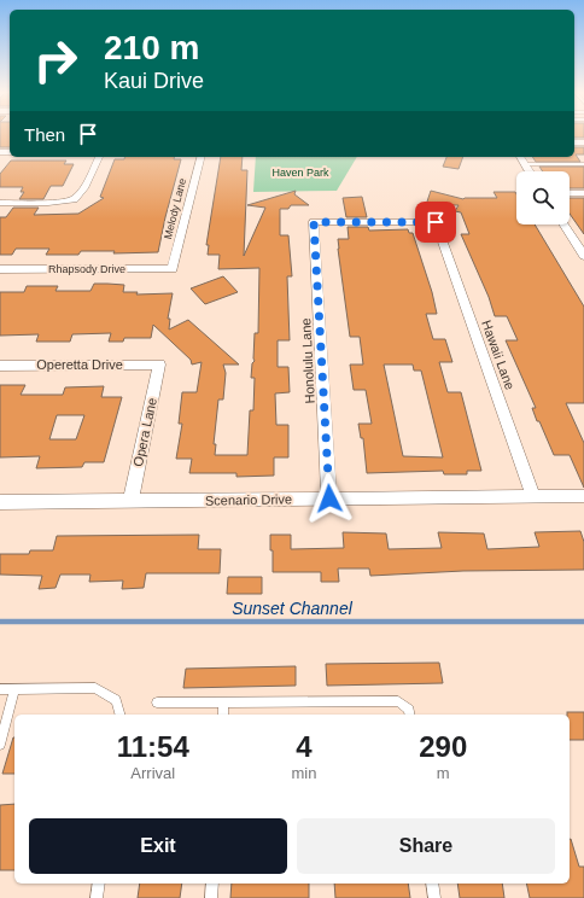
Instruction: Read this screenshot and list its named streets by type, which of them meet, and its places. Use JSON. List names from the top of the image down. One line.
{"streets":{"street":["Melody Lane","Rhapsody Drive","Hawaii Lane","Honolulu Lane","Operetta Drive","Opera Lane","Scenario Drive"]},"crossings":[["Melody Lane","Rhapsody Drive"],["Hawaii Lane","Honolulu Lane"],["Hawaii Lane","Scenario Drive"],["Honolulu Lane","Scenario Drive"],["Operetta Drive","Opera Lane"],["Opera Lane","Scenario Drive"]],"water":["Sunset Channel"],"parks":["Haven Park"],"page":{"turn":["210 m","Kaui Drive"],"then":"Then","eta":["11:54","Arrival","4","min","290","m"],"buttons":["Exit","Share"]}}
